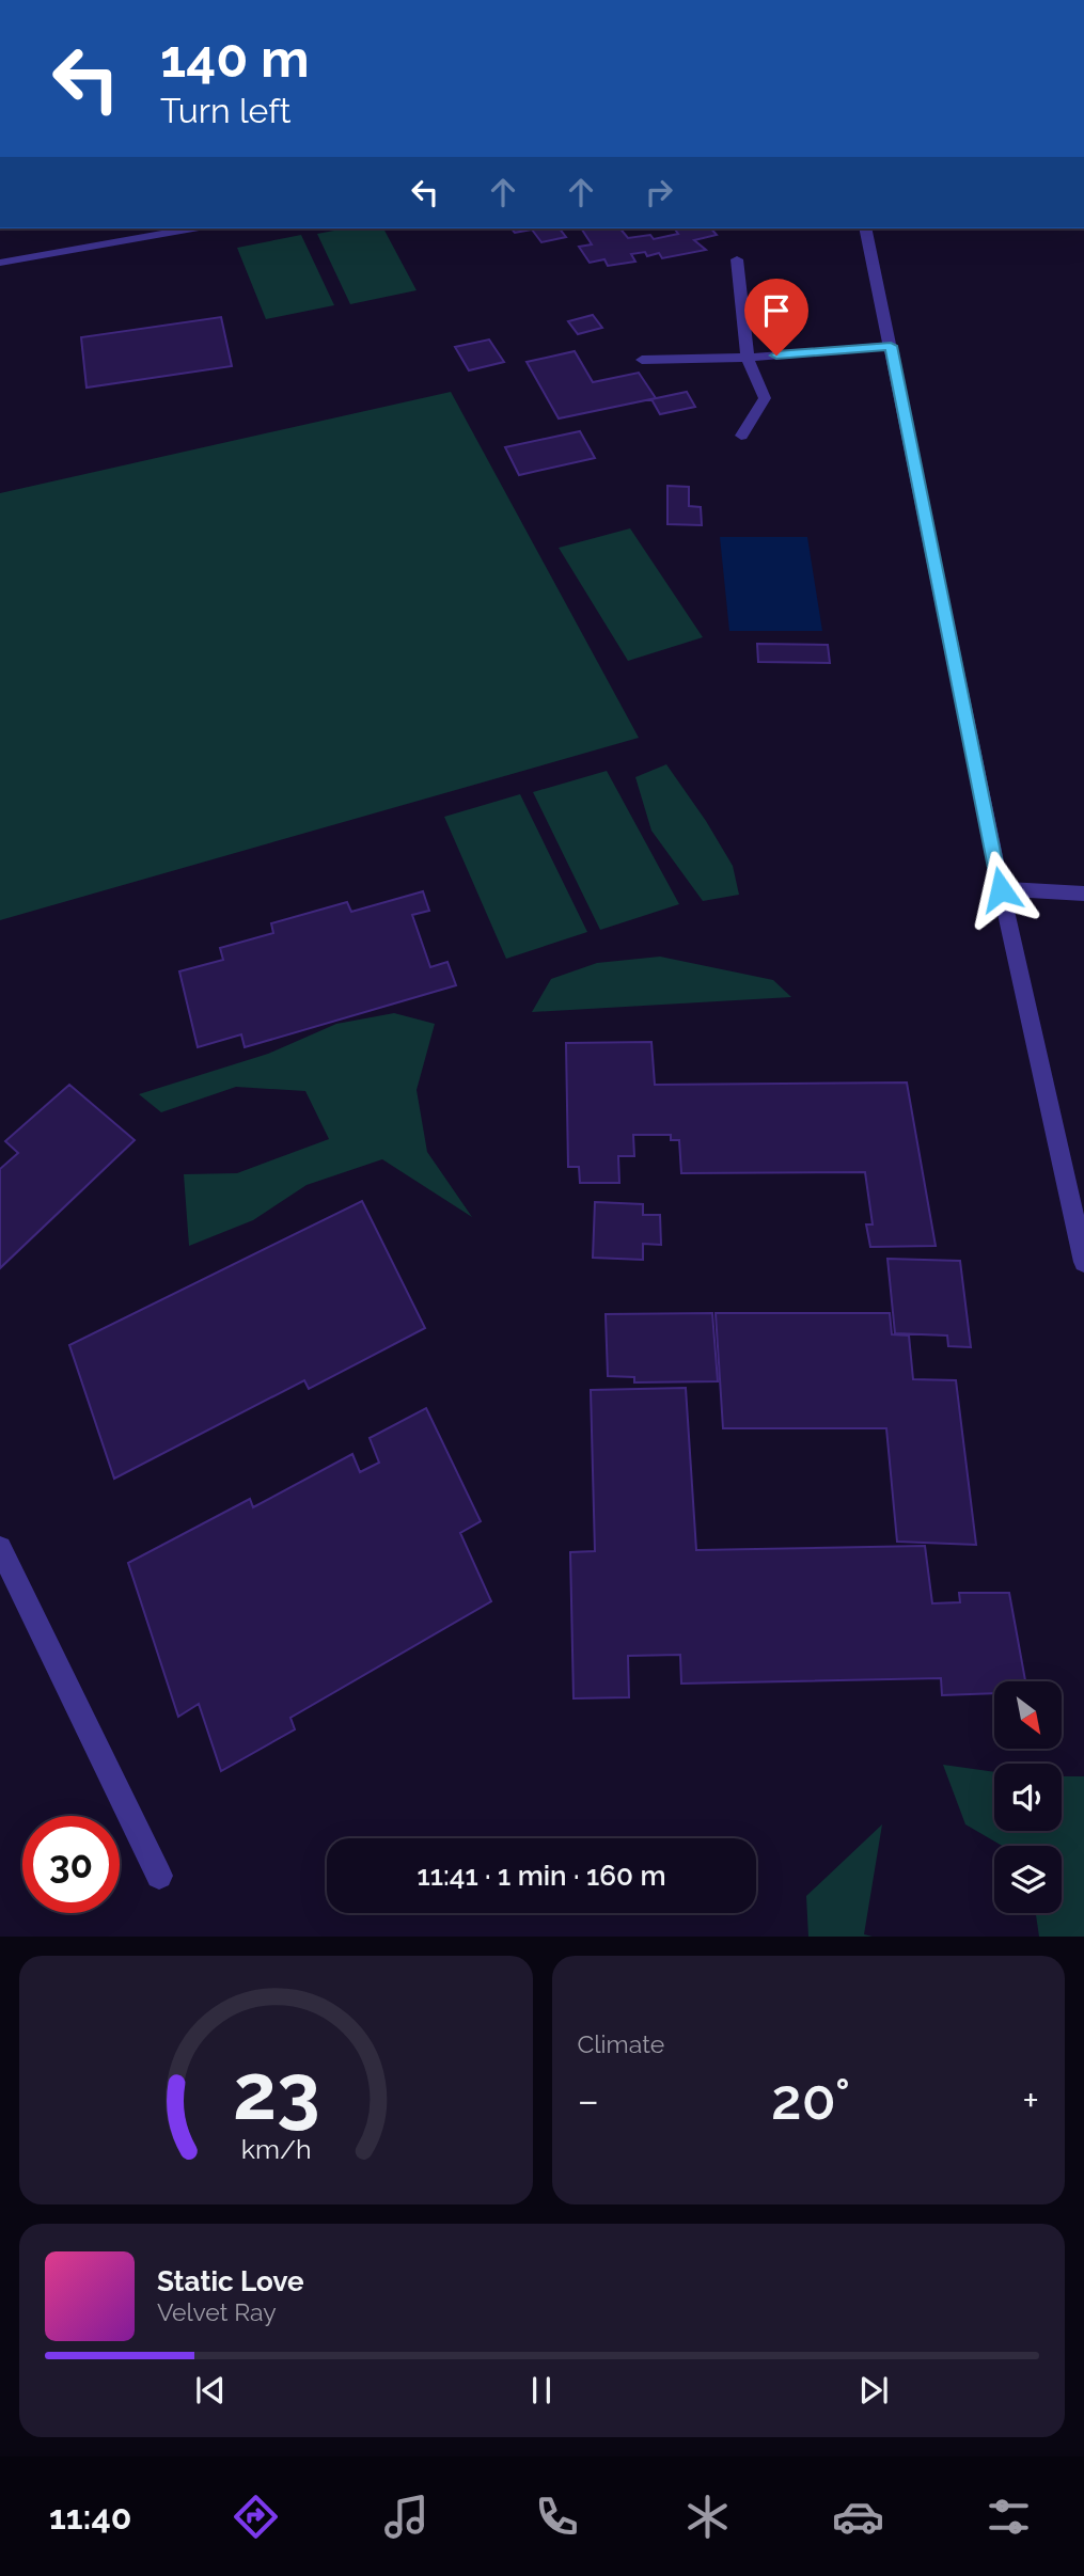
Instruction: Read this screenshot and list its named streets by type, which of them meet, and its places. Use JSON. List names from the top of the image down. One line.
{"north":"bottom right","page":{"turn":["140 m","Turn left"],"limit":"30","trip":"11:41 · 1 min · 160 m","tile":"Climate","heat":["−","20°","+"],"song":["Static Love","Velvet Ray"],"tabs":"11:40","gauge":["23","km/h"]}}
